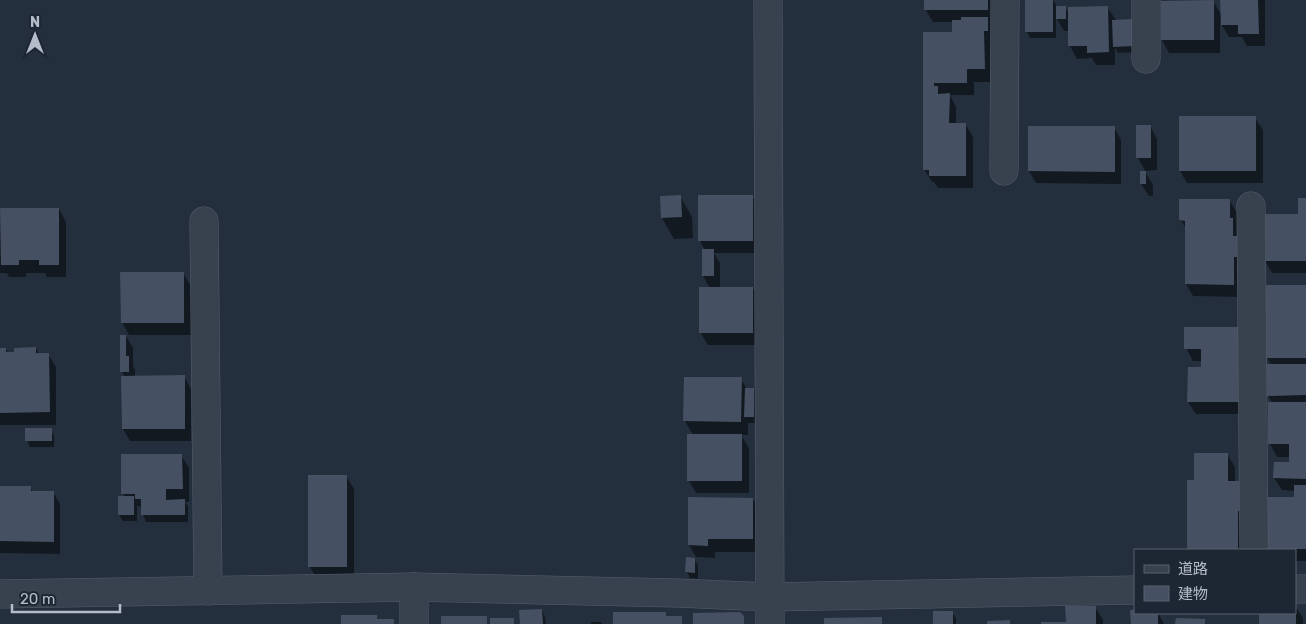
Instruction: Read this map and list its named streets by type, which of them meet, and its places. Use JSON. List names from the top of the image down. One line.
{"legend":["道路","建物"],"scale_bar":"20 m","north":"top"}
